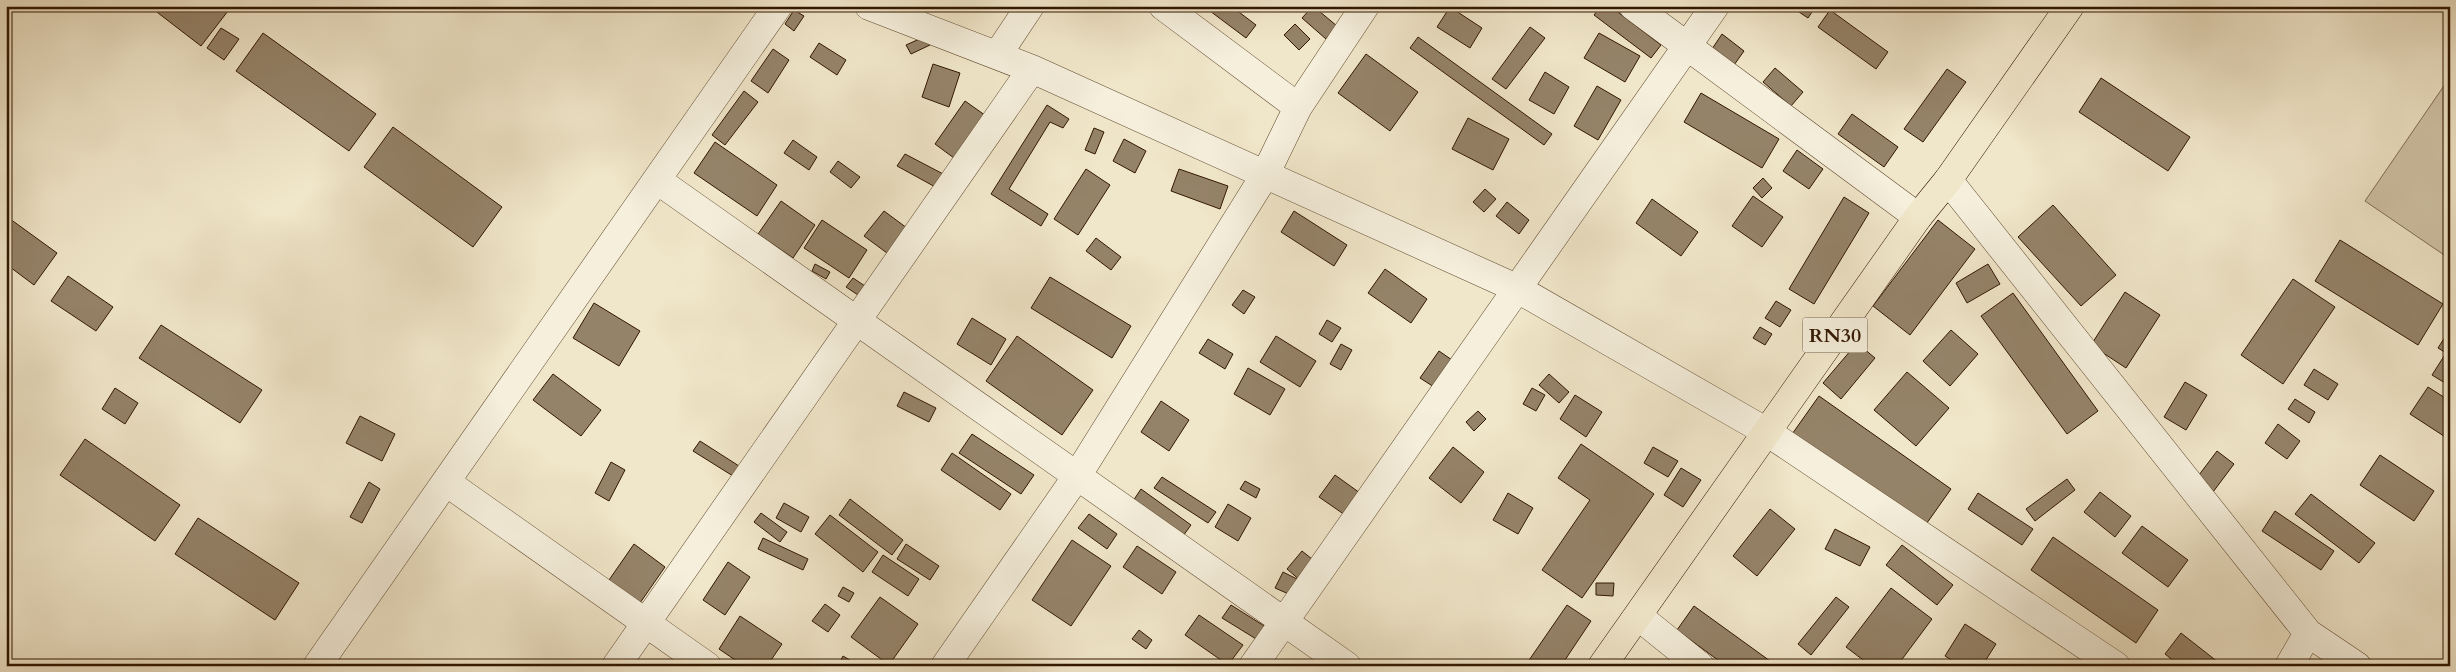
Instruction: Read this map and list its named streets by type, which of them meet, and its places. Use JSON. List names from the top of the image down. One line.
{"streets":{"main road":["RN30"]}}
